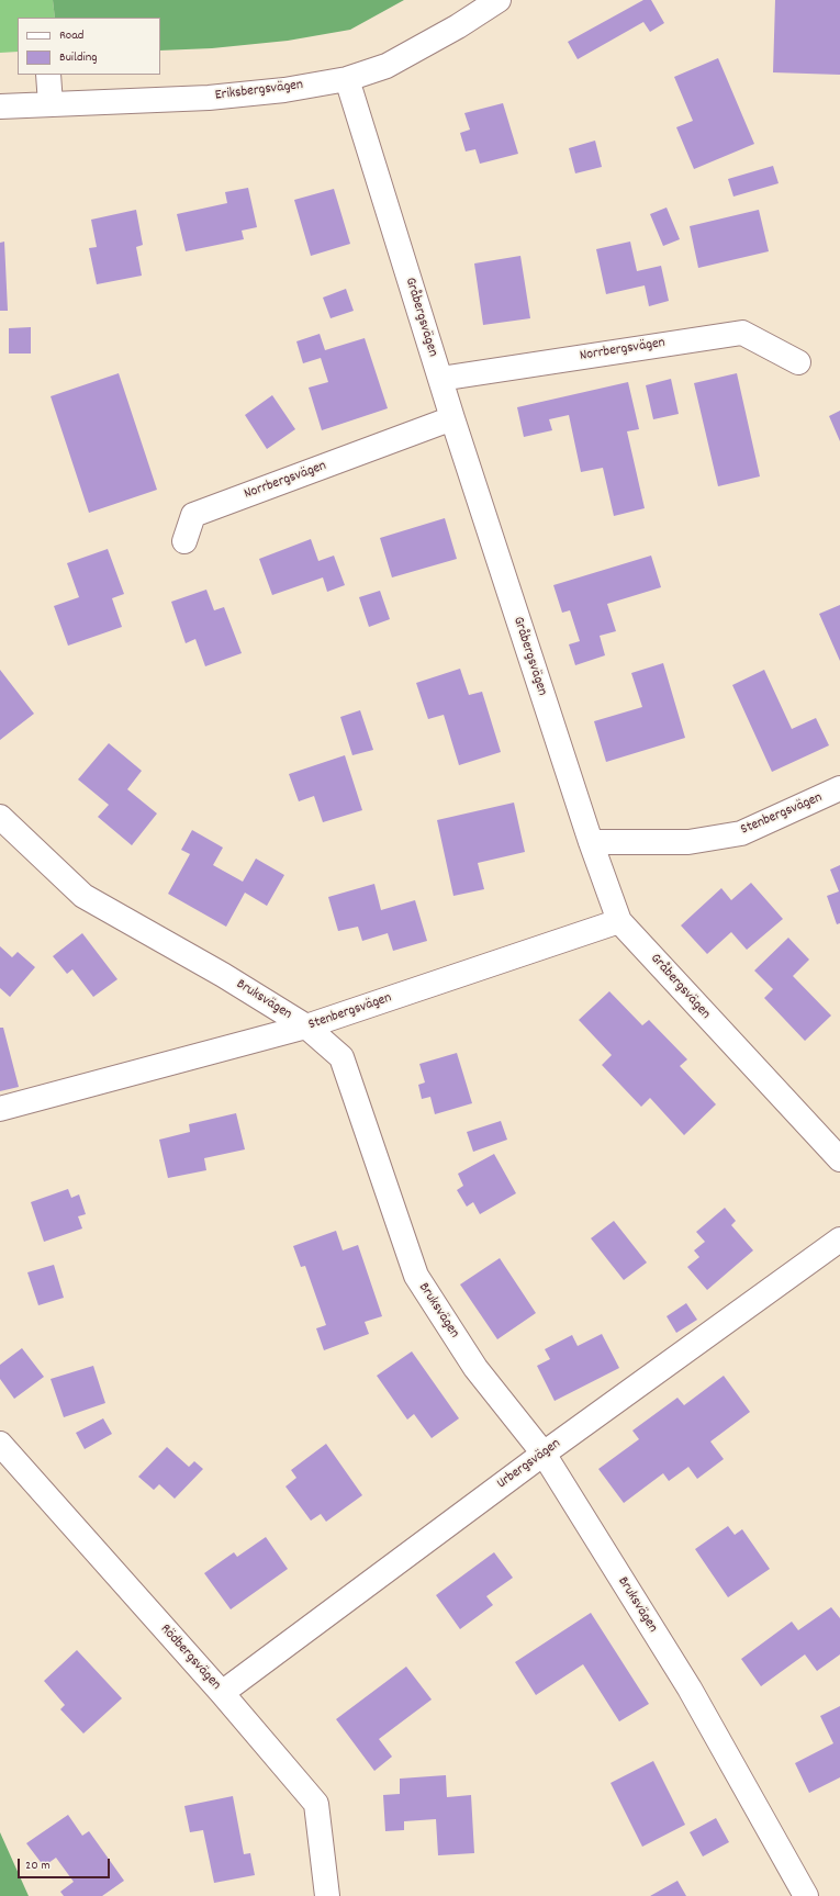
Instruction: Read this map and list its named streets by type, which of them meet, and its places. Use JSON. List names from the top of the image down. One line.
{"streets":{"street":["Eriksbergsvägen","Gråbergsvägen","Norrbergsvägen","Stenbergsvägen","Bruksvägen","Urbergsvägen","Rödbergsvägen"]},"crossings":[["Eriksbergsvägen","Gråbergsvägen"],["Gråbergsvägen","Norrbergsvägen"],["Gråbergsvägen","Stenbergsvägen"],["Stenbergsvägen","Bruksvägen"],["Bruksvägen","Urbergsvägen"],["Urbergsvägen","Rödbergsvägen"]],"legend":["Road","Building"],"scale_bar":"20 m"}
